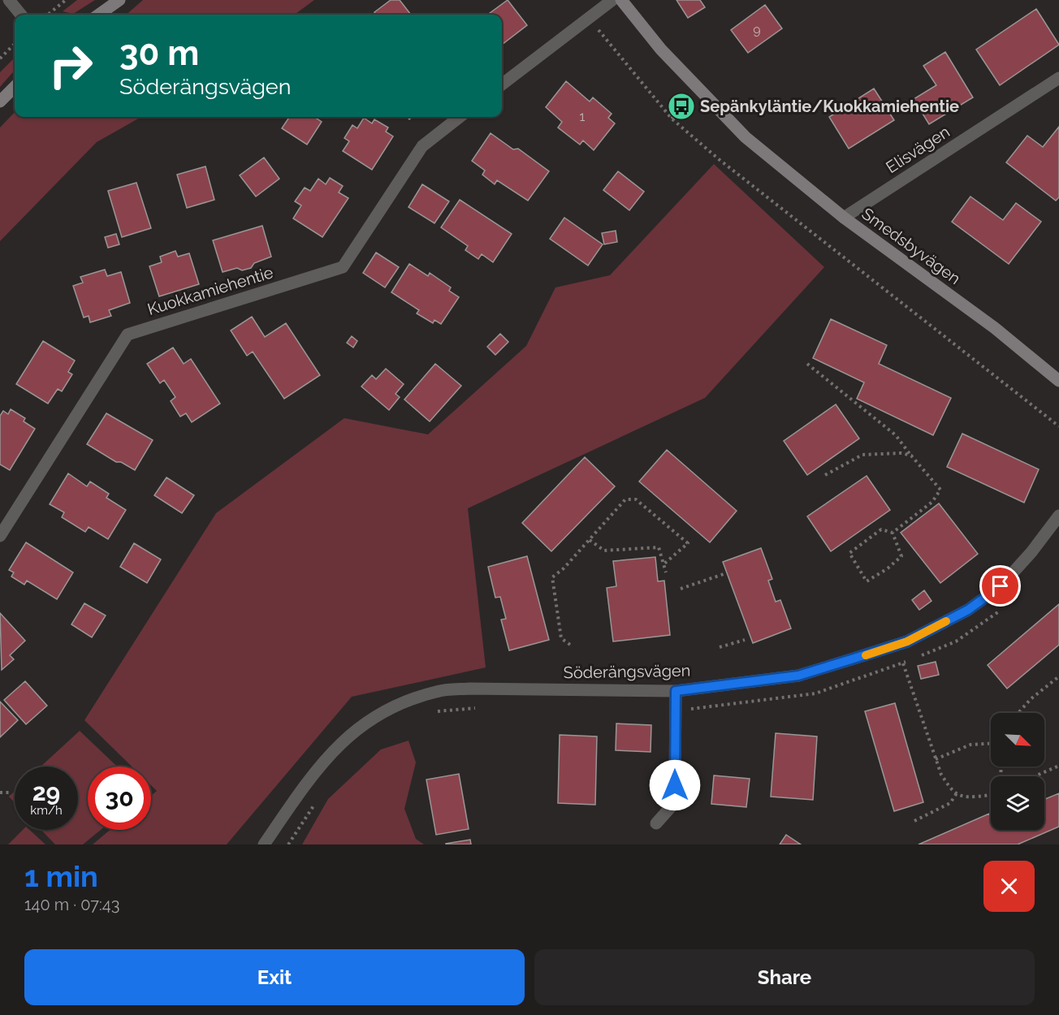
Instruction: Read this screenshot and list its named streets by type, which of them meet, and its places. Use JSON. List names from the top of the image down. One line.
{"streets":{"main road":["Smedsbyvägen"],"street":["Elisvägen","Kuokkamiehentie","Söderängsvägen"]},"crossings":[["Elisvägen","Smedsbyvägen"]],"places":{"bus stop":["Sepänkyläntie/Kuokkamiehentie"]},"house_numbers":["9","1"],"north":"bottom right","page":{"turn":["30 m","Söderängsvägen"],"speed":"29 km/h","limit":"30","heading":["1 min","140 m · 07:43"],"buttons":["Exit","Share"]}}
